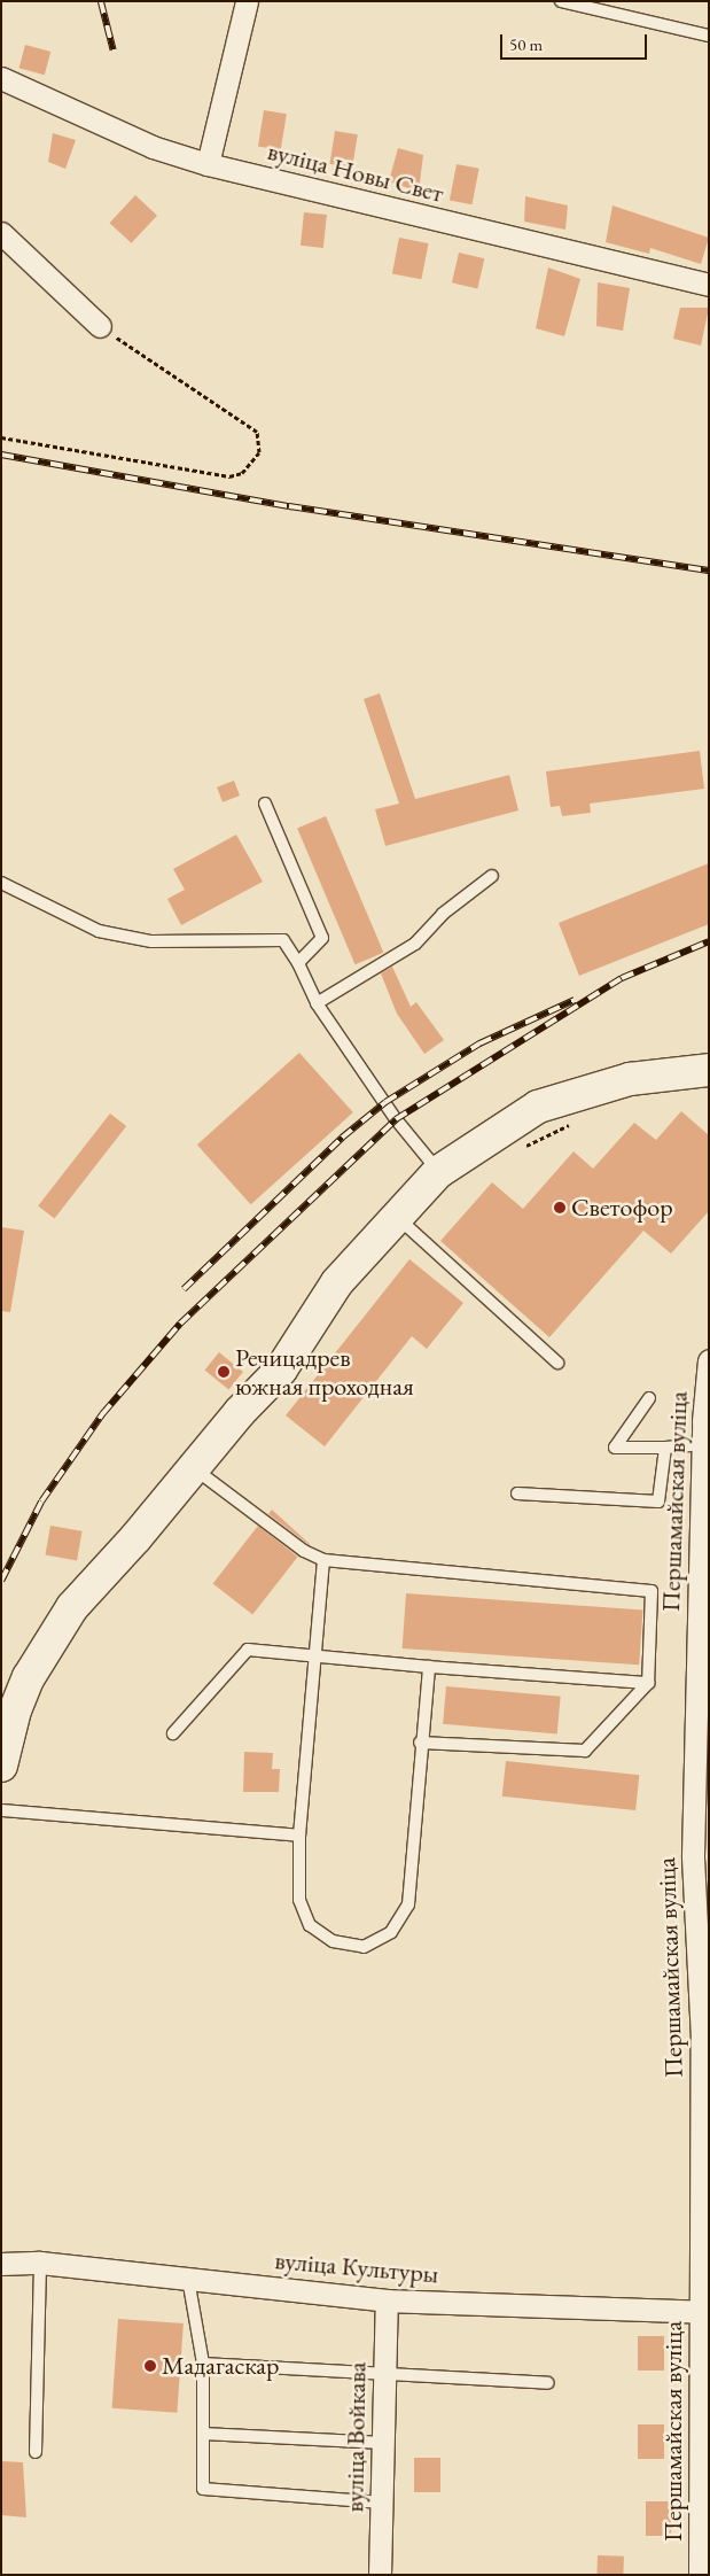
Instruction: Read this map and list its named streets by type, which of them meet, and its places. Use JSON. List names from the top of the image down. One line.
{"streets":{"street":["вуліца Новы Свет","Першамайская вуліца","вуліца Культуры","вуліца Войкава"]},"crossings":[["Першамайская вуліца","вуліца Культуры"],["вуліца Культуры","вуліца Войкава"]],"places":["Светофор","Речицадрев южная проходная","Мадагаскар"],"scale_bar":"50 m"}
